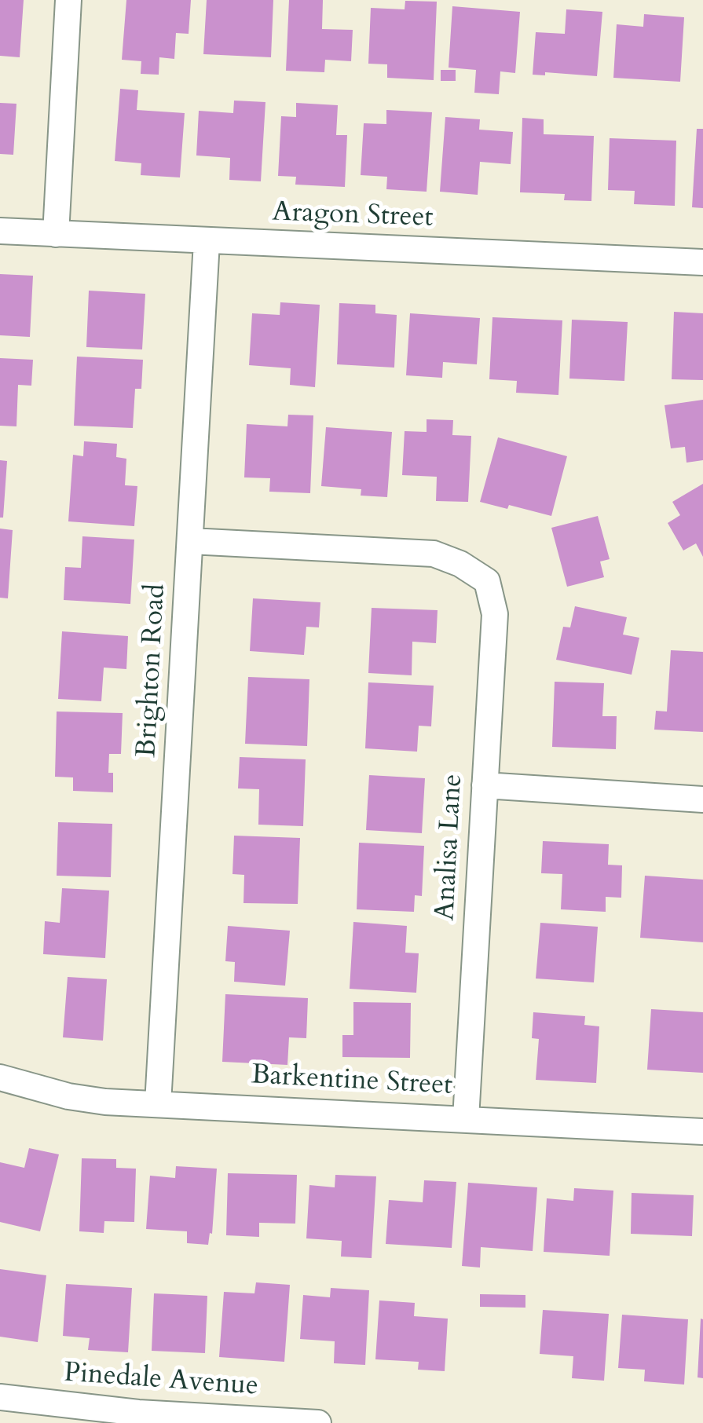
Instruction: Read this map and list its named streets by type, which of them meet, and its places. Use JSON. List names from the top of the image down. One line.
{"streets":{"street":["Aragon Street","Brighton Road","Analisa Lane","Barkentine Street","Pinedale Avenue"]},"crossings":[["Aragon Street","Brighton Road"],["Brighton Road","Analisa Lane"],["Brighton Road","Barkentine Street"],["Analisa Lane","Barkentine Street"]]}
